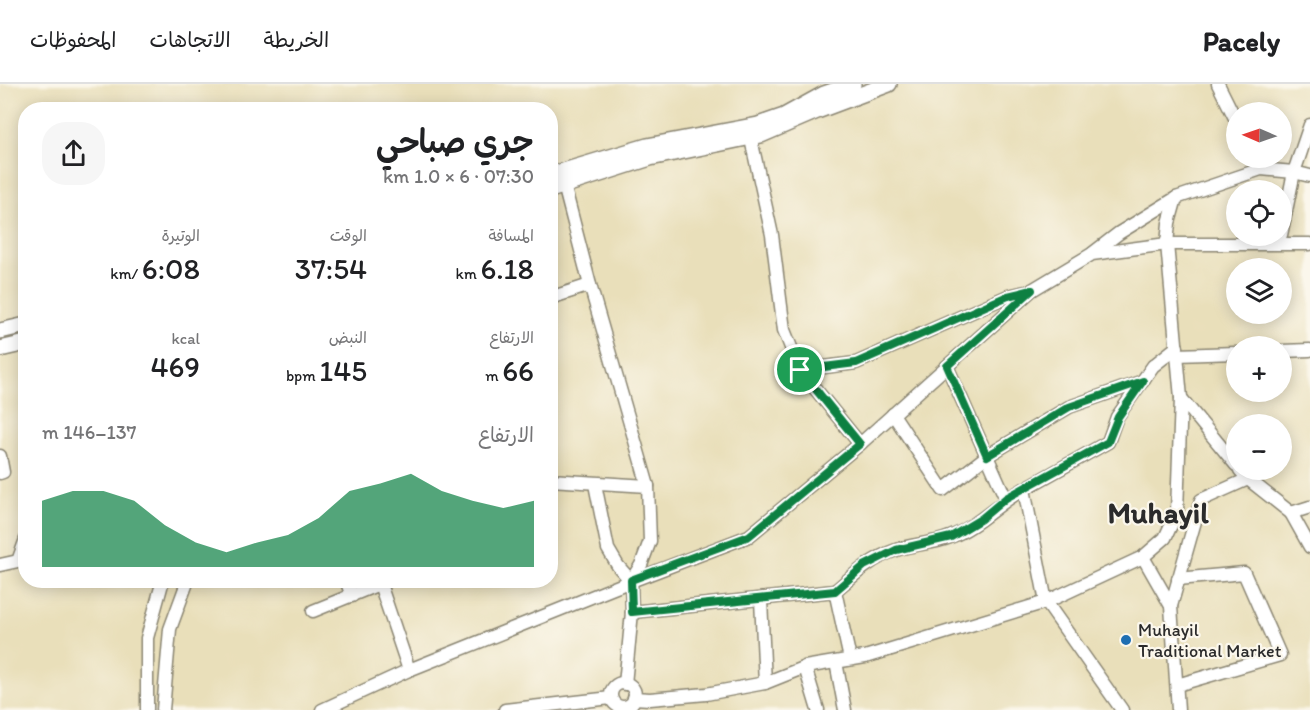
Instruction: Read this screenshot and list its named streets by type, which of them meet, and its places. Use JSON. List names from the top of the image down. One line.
{"districts":["Muhayil"],"places":["Muhayil Traditional Market"],"north":"left","page":{"header":"Pacely","nav":["الخريطة","الاتجاهات","المحفوظات"],"map_buttons":["+","−"],"heading":["جري صباحي","07:30 · 6 × 1.0 km"],"stats":[["المسافة","6.18 km"],["الوقت","37:54"],["الوتيرة","6:08 /km"],["الارتفاع","66 m"],["النبض","145 bpm"],["kcal","469"]],"chart":["الارتفاع","137–146 m"]}}
